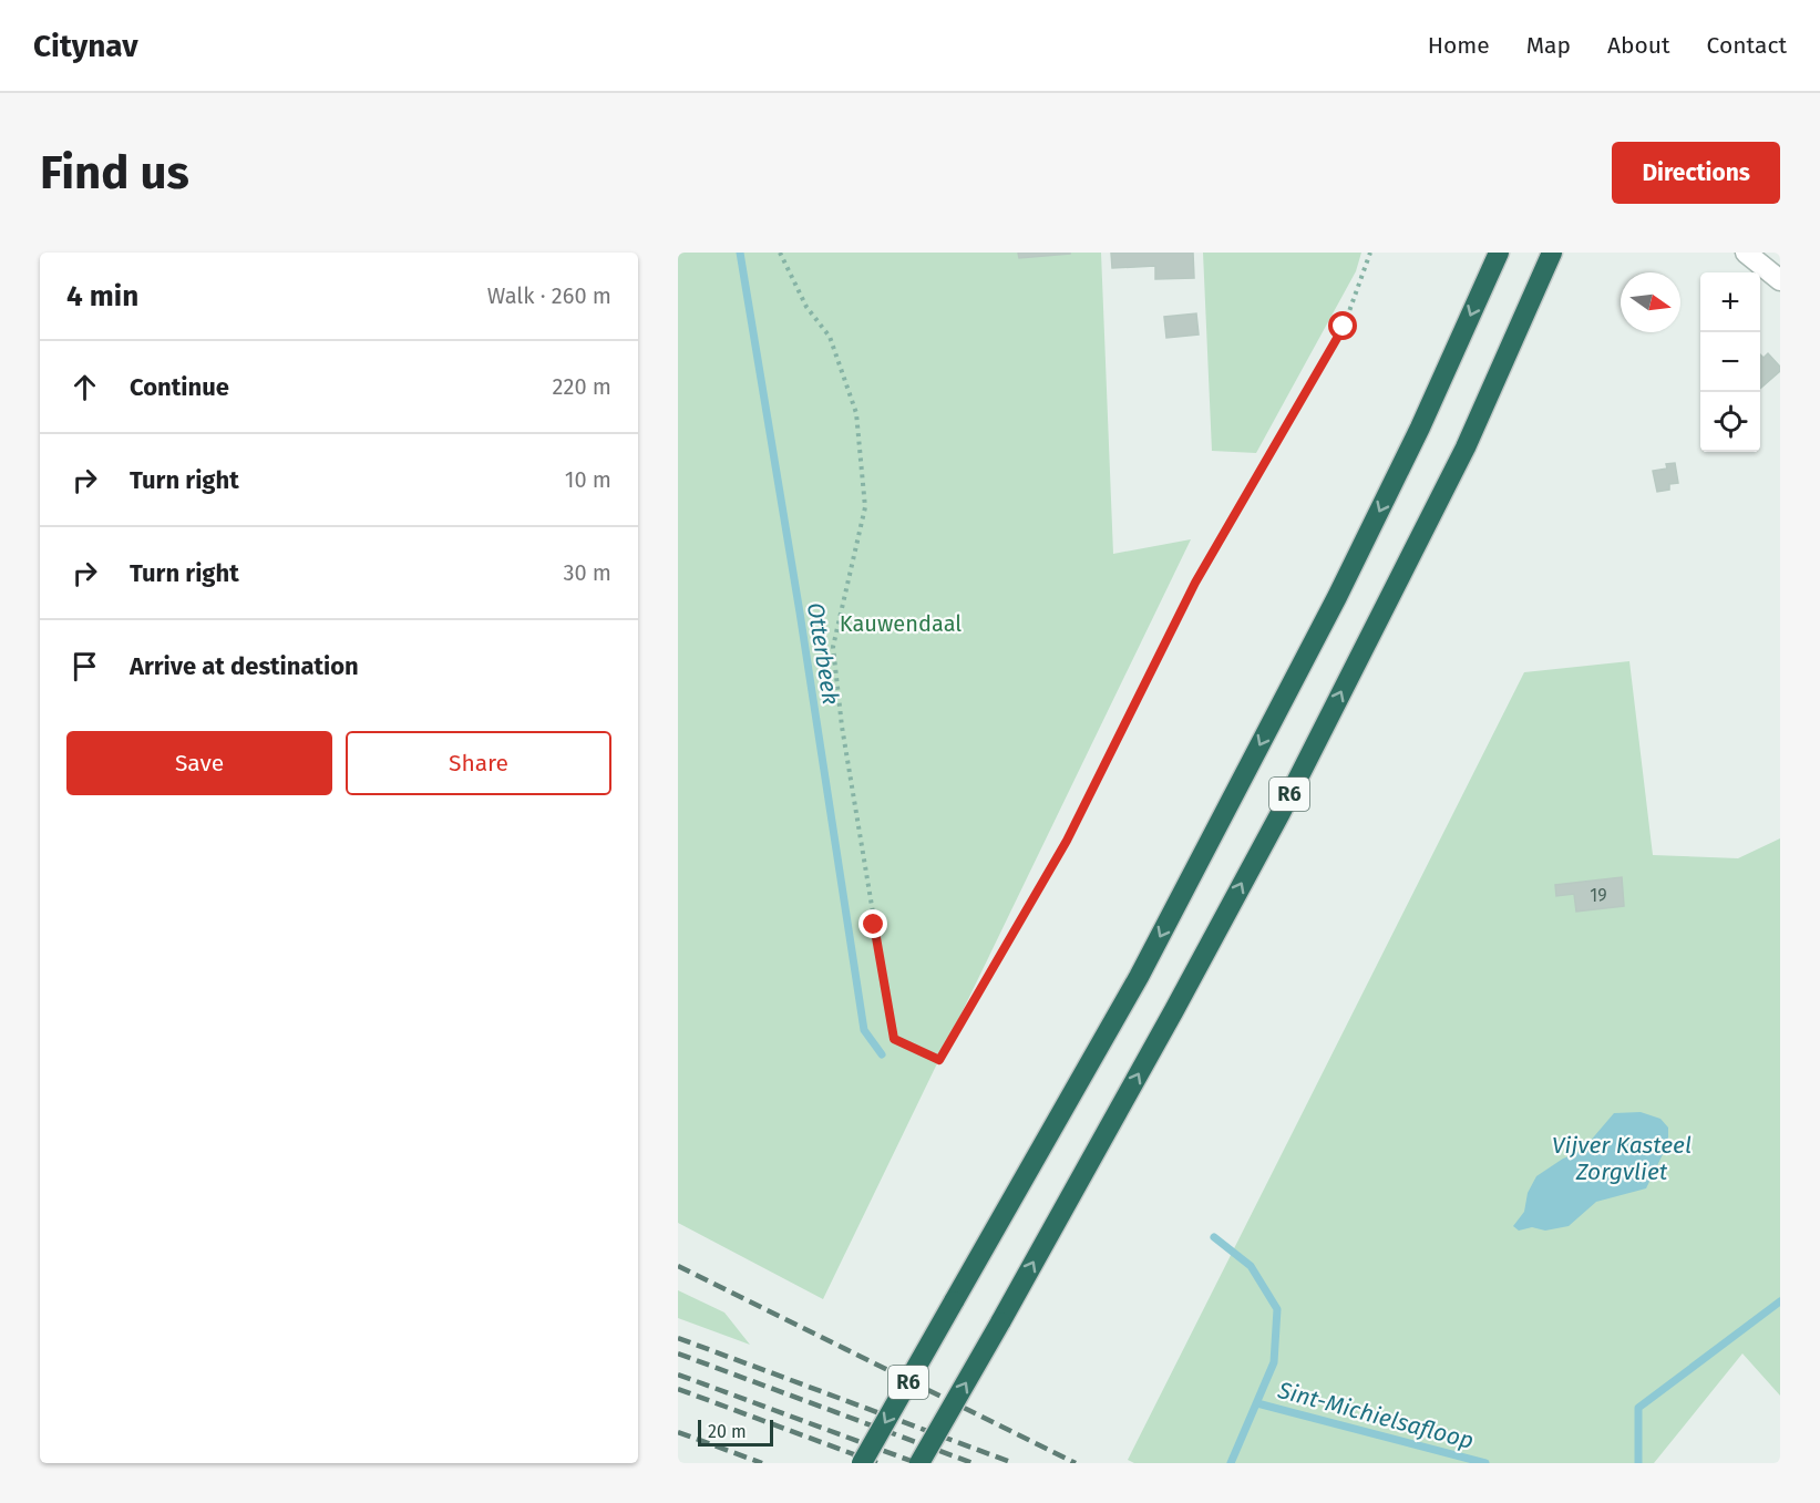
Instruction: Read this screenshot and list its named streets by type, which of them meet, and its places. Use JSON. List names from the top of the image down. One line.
{"streets":{"highway":["R6"]},"water":["Otterbeek","Vijver Kasteel Zorgvliet","Sint-Michielsafloop"],"parks":["Kauwendaal"],"house_numbers":["19"],"scale_bar":"20 m","north":"right","page":{"header":"Citynav","nav":["Home","Map","About","Contact"],"buttons":["Directions",["Save","Share"]],"title":"Find us","heading":["4 min","Walk · 260 m"],"map_buttons":["+","−"],"list":[["Continue","220 m"],["Turn right","10 m"],["Turn right","30 m"],"Arrive at destination"],"scale":"20 m"}}
